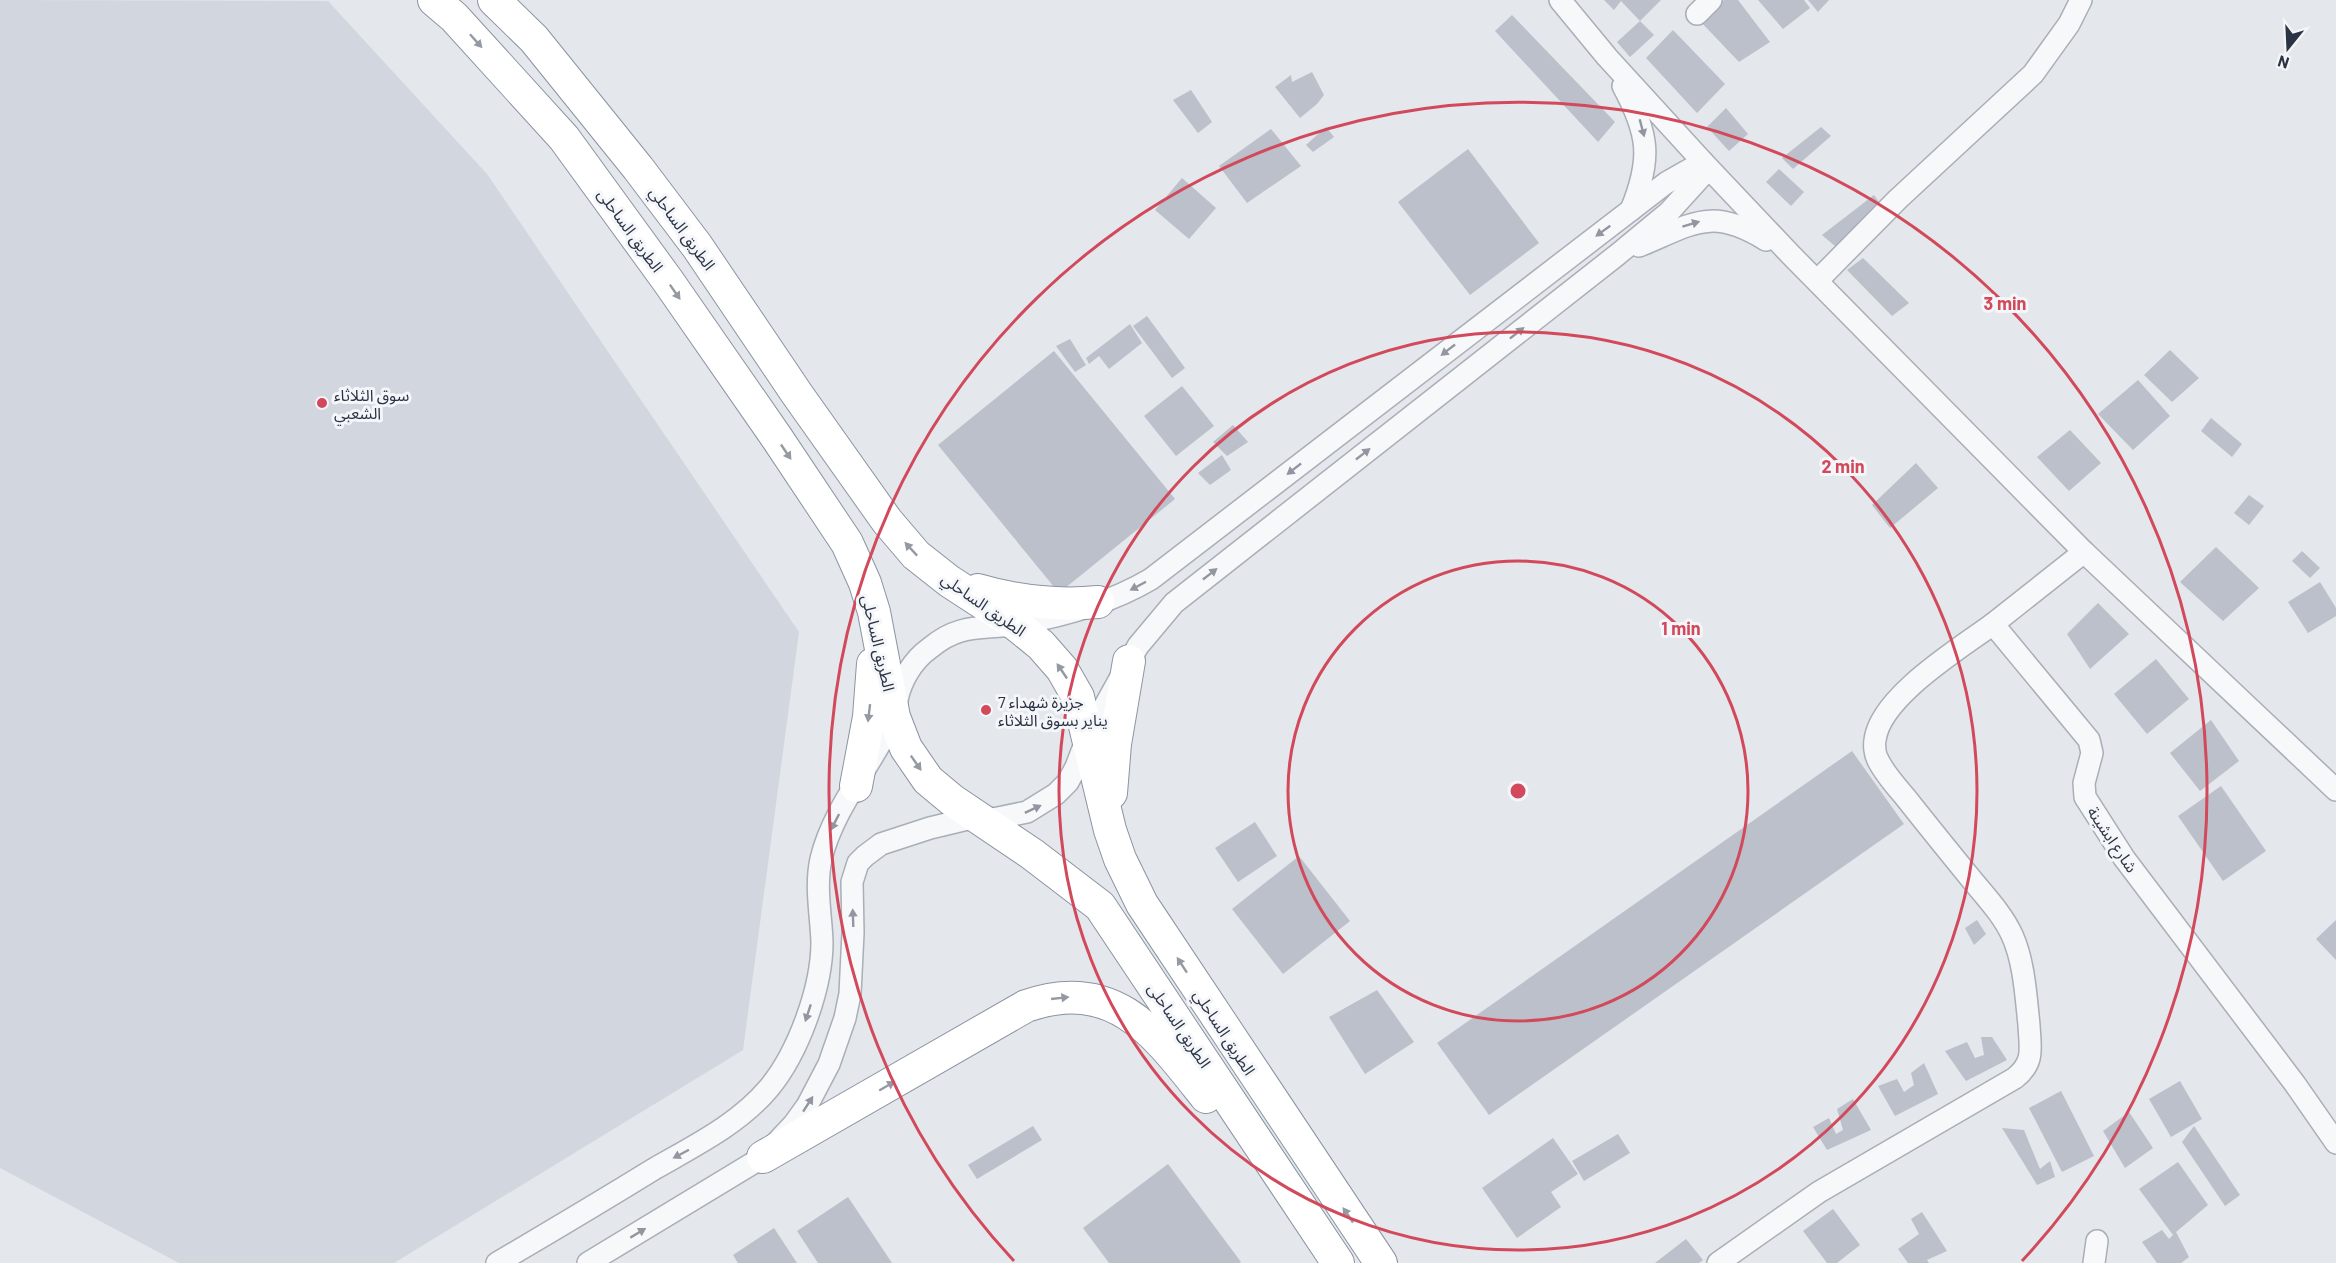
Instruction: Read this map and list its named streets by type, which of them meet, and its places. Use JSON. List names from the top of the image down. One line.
{"streets":{"highway":["الطريق الساحلي","الطريق الساحلى"],"street":["شارع ابشينة"]},"crossings":[["الطريق الساحلي","الطريق الساحلى"]],"one_way":["الطريق الساحلي","الطريق الساحلى"],"places":["سوق الثلاثاء الشعبي","جزيرة شهداء 7 يناير بسوق الثلاثاء"],"north":"bottom","rings":["3 min","2 min","1 min"]}
